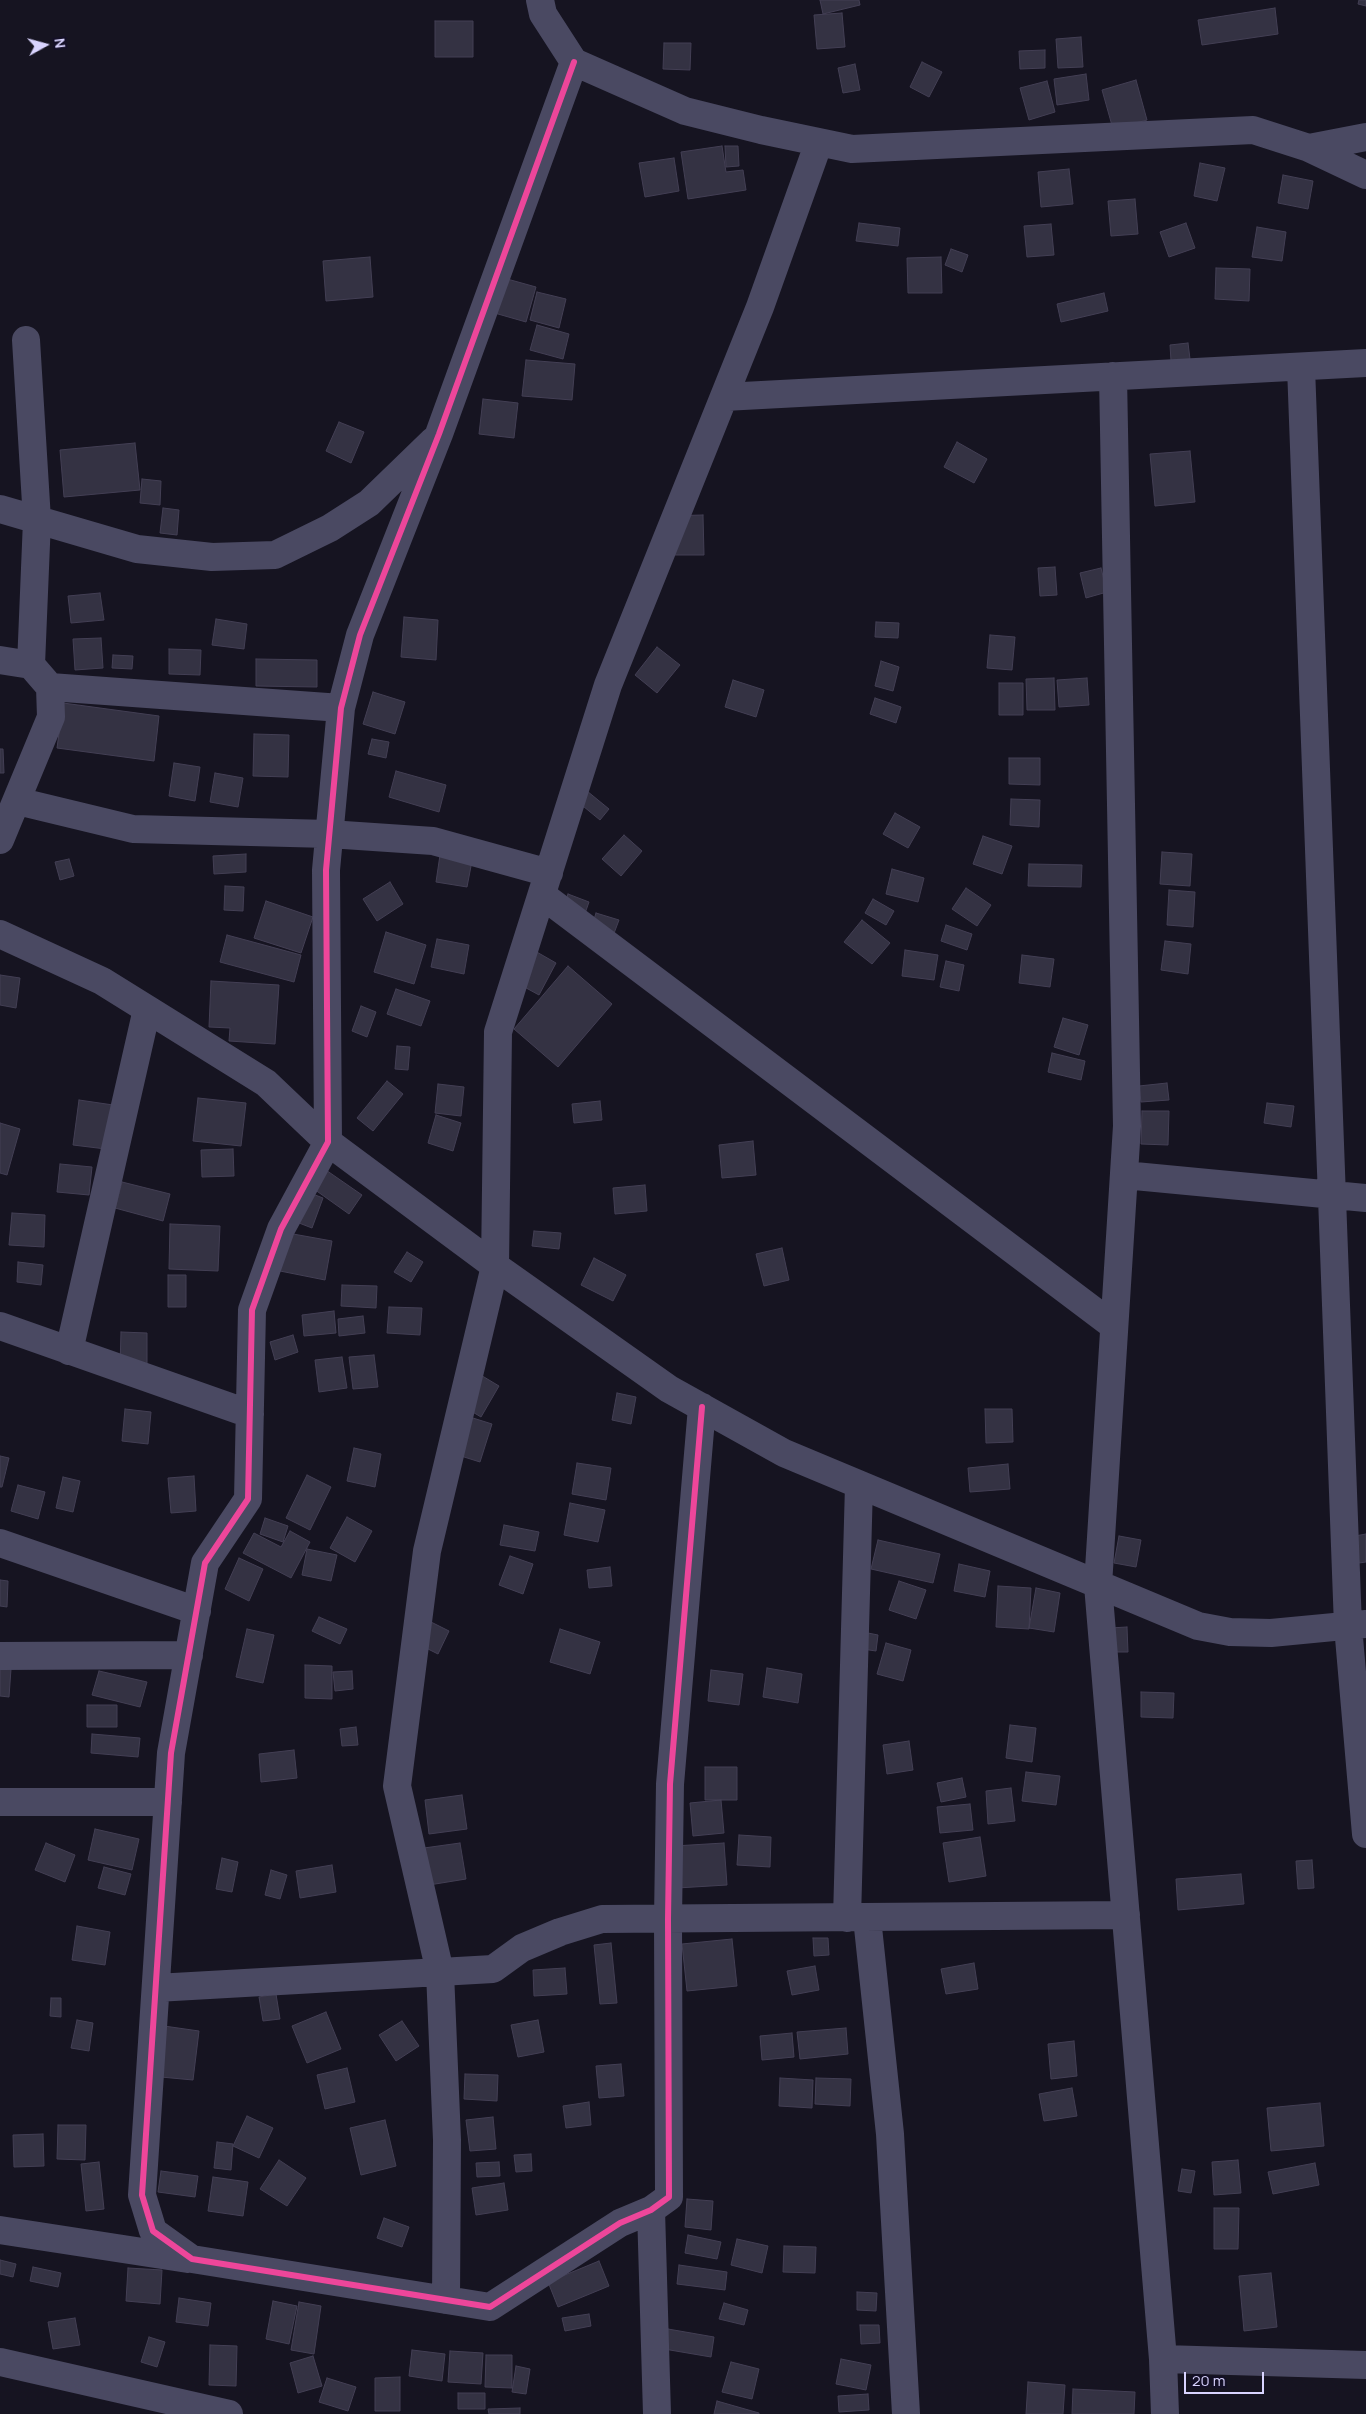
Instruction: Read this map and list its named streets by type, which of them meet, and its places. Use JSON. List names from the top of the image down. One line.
{"scale_bar":"20 m","north":"right"}
